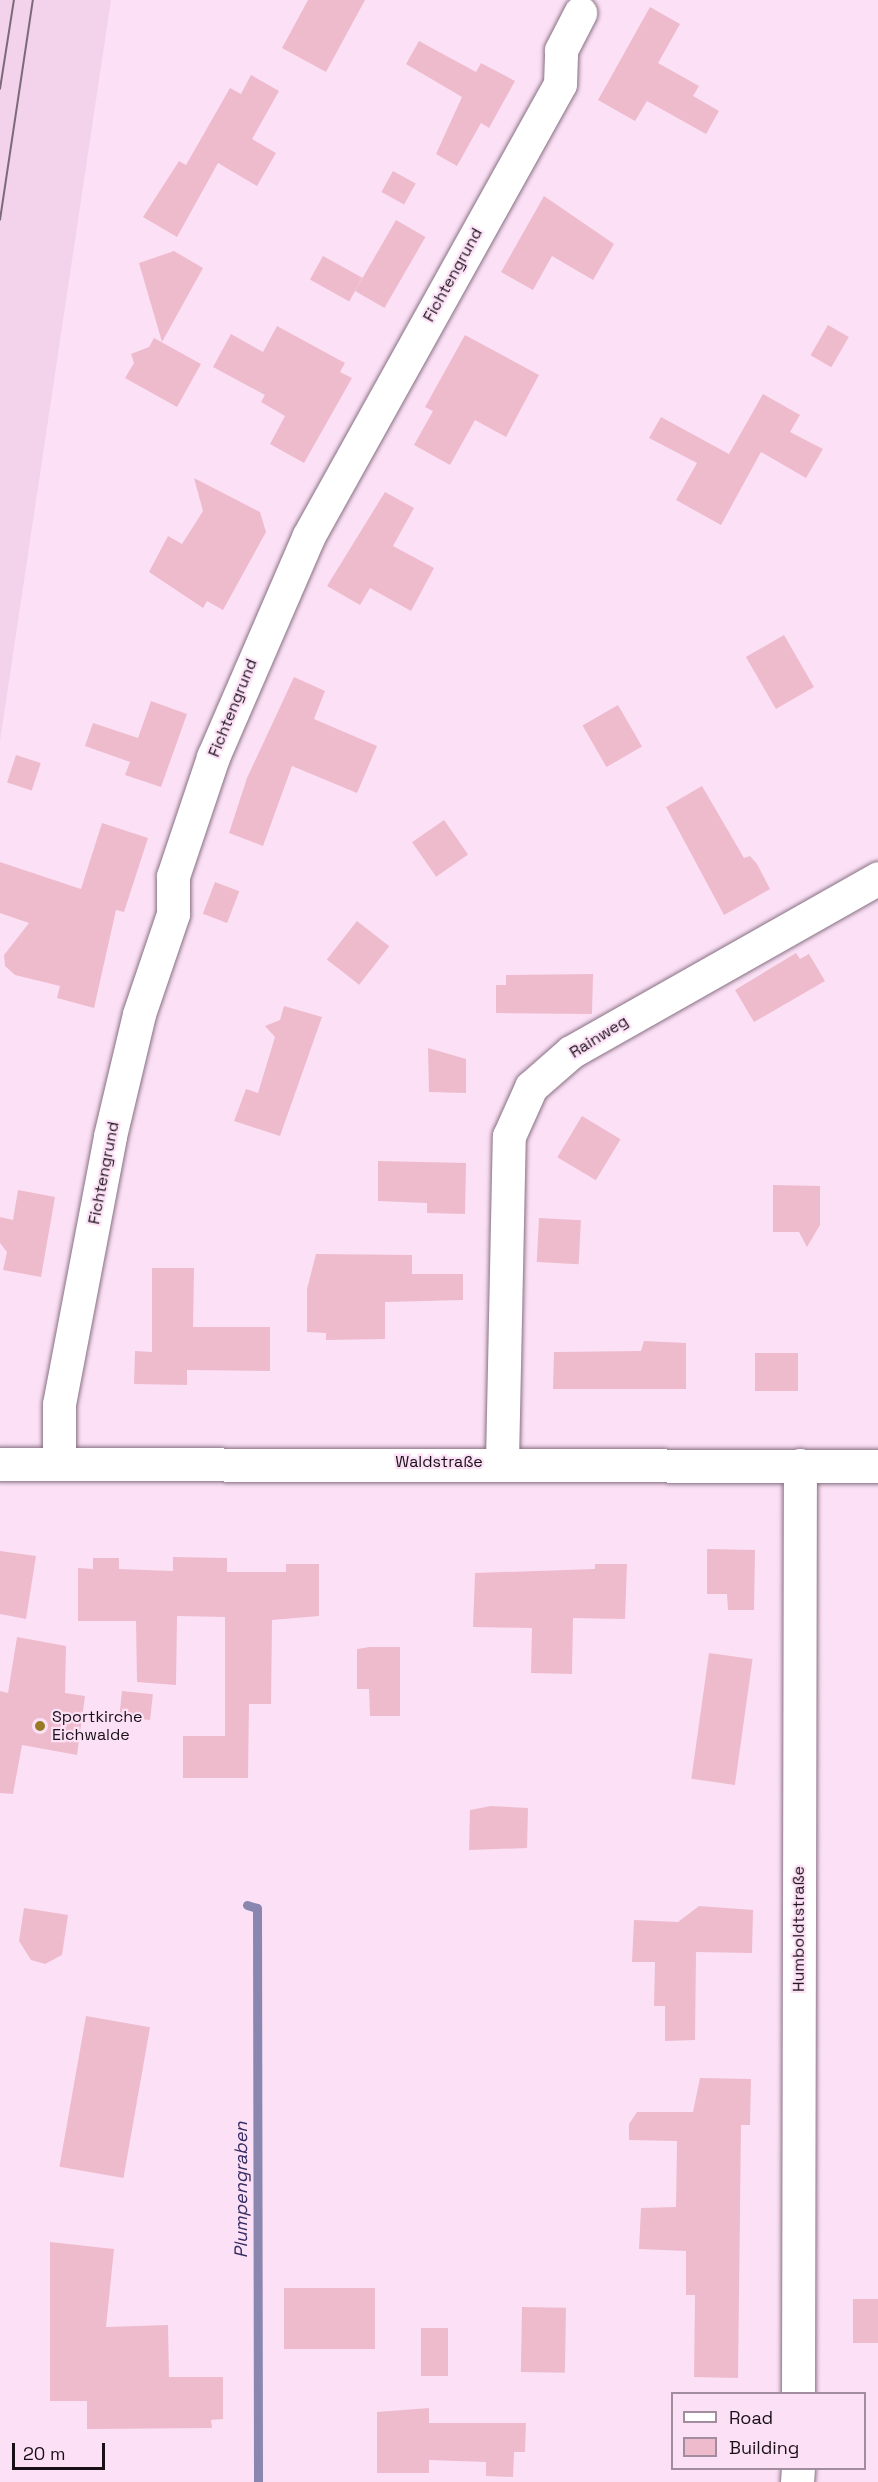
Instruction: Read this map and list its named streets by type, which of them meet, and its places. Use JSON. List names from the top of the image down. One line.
{"streets":{"street":["Fichtengrund","Rainweg","Waldstraße","Humboldtstraße"]},"crossings":[["Fichtengrund","Waldstraße"],["Rainweg","Waldstraße"],["Waldstraße","Humboldtstraße"]],"water":["Plumpengraben"],"places":["Sportkirche Eichwalde"],"legend":["Road","Building"],"scale_bar":"20 m"}
